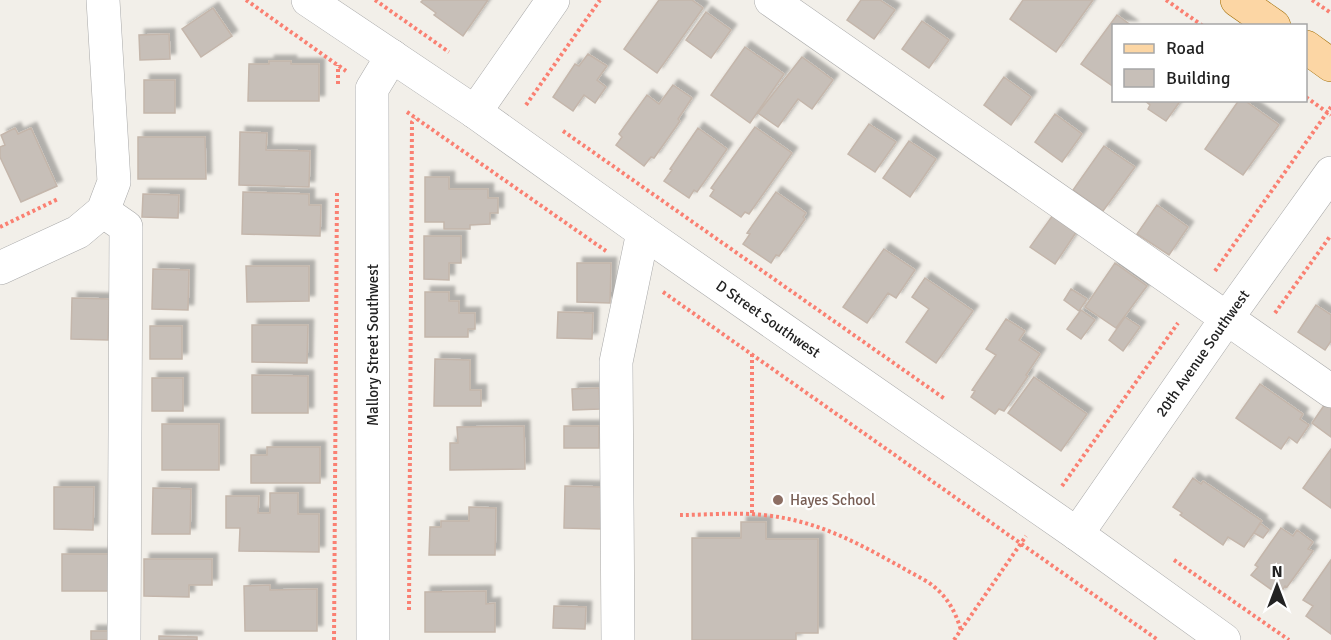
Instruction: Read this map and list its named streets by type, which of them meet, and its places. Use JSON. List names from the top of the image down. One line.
{"streets":{"street":["D Street Southwest","Mallory Street Southwest","20th Avenue Southwest"]},"crossings":[["D Street Southwest","Mallory Street Southwest"],["D Street Southwest","20th Avenue Southwest"]],"places":["Hayes School"],"legend":["Road","Building"],"north":"top"}
